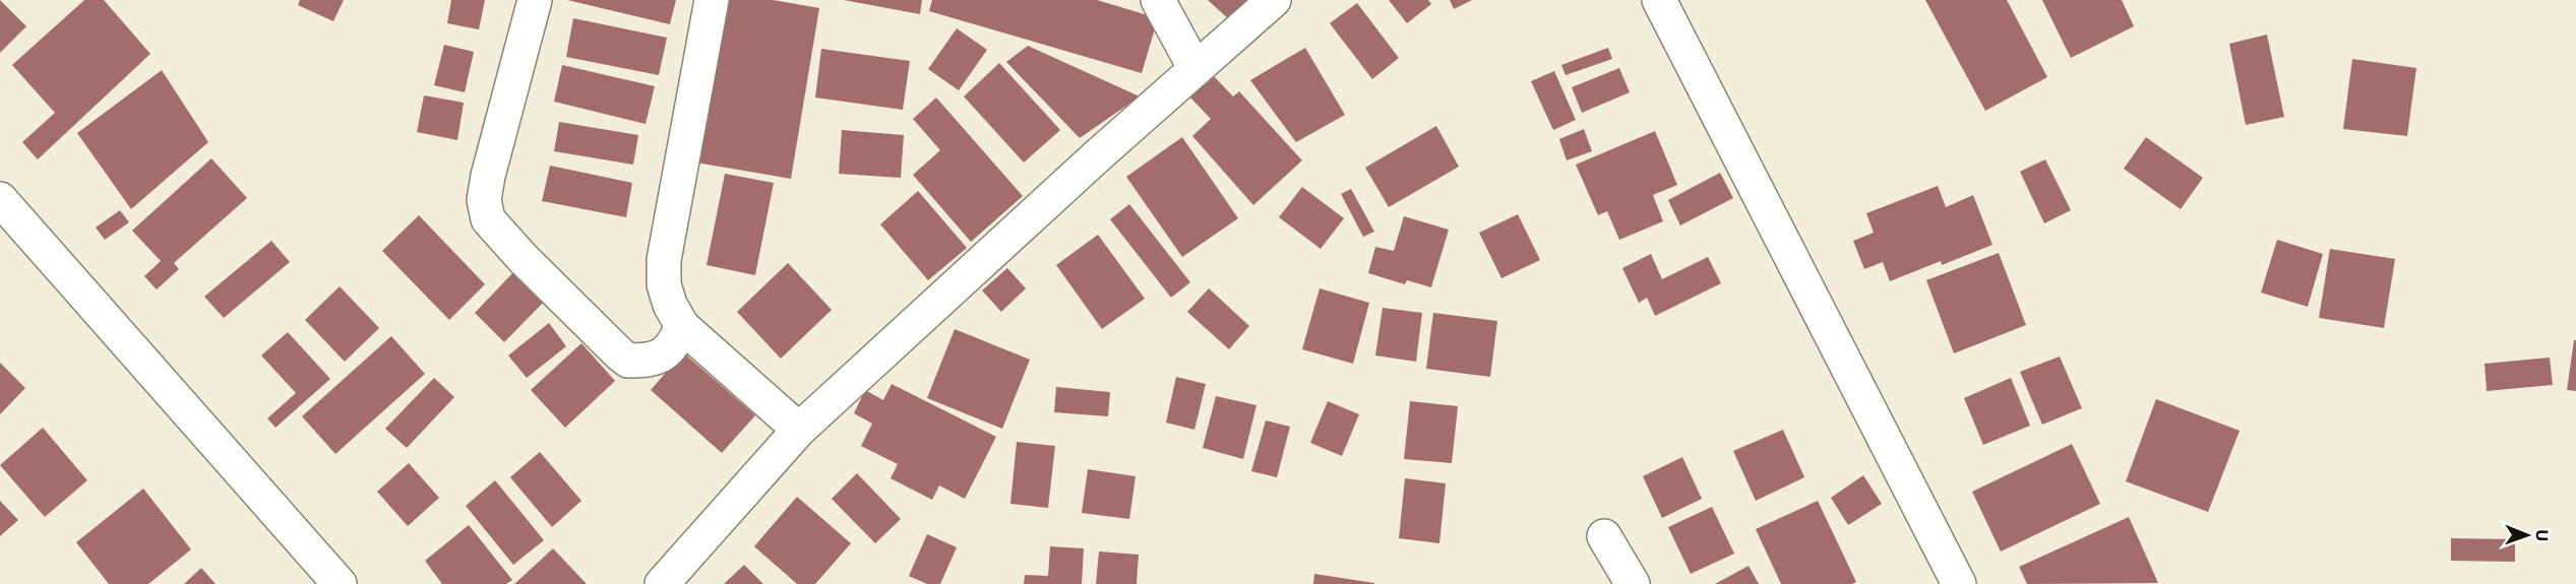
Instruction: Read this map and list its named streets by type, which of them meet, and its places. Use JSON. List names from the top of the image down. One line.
{"north":"right"}
